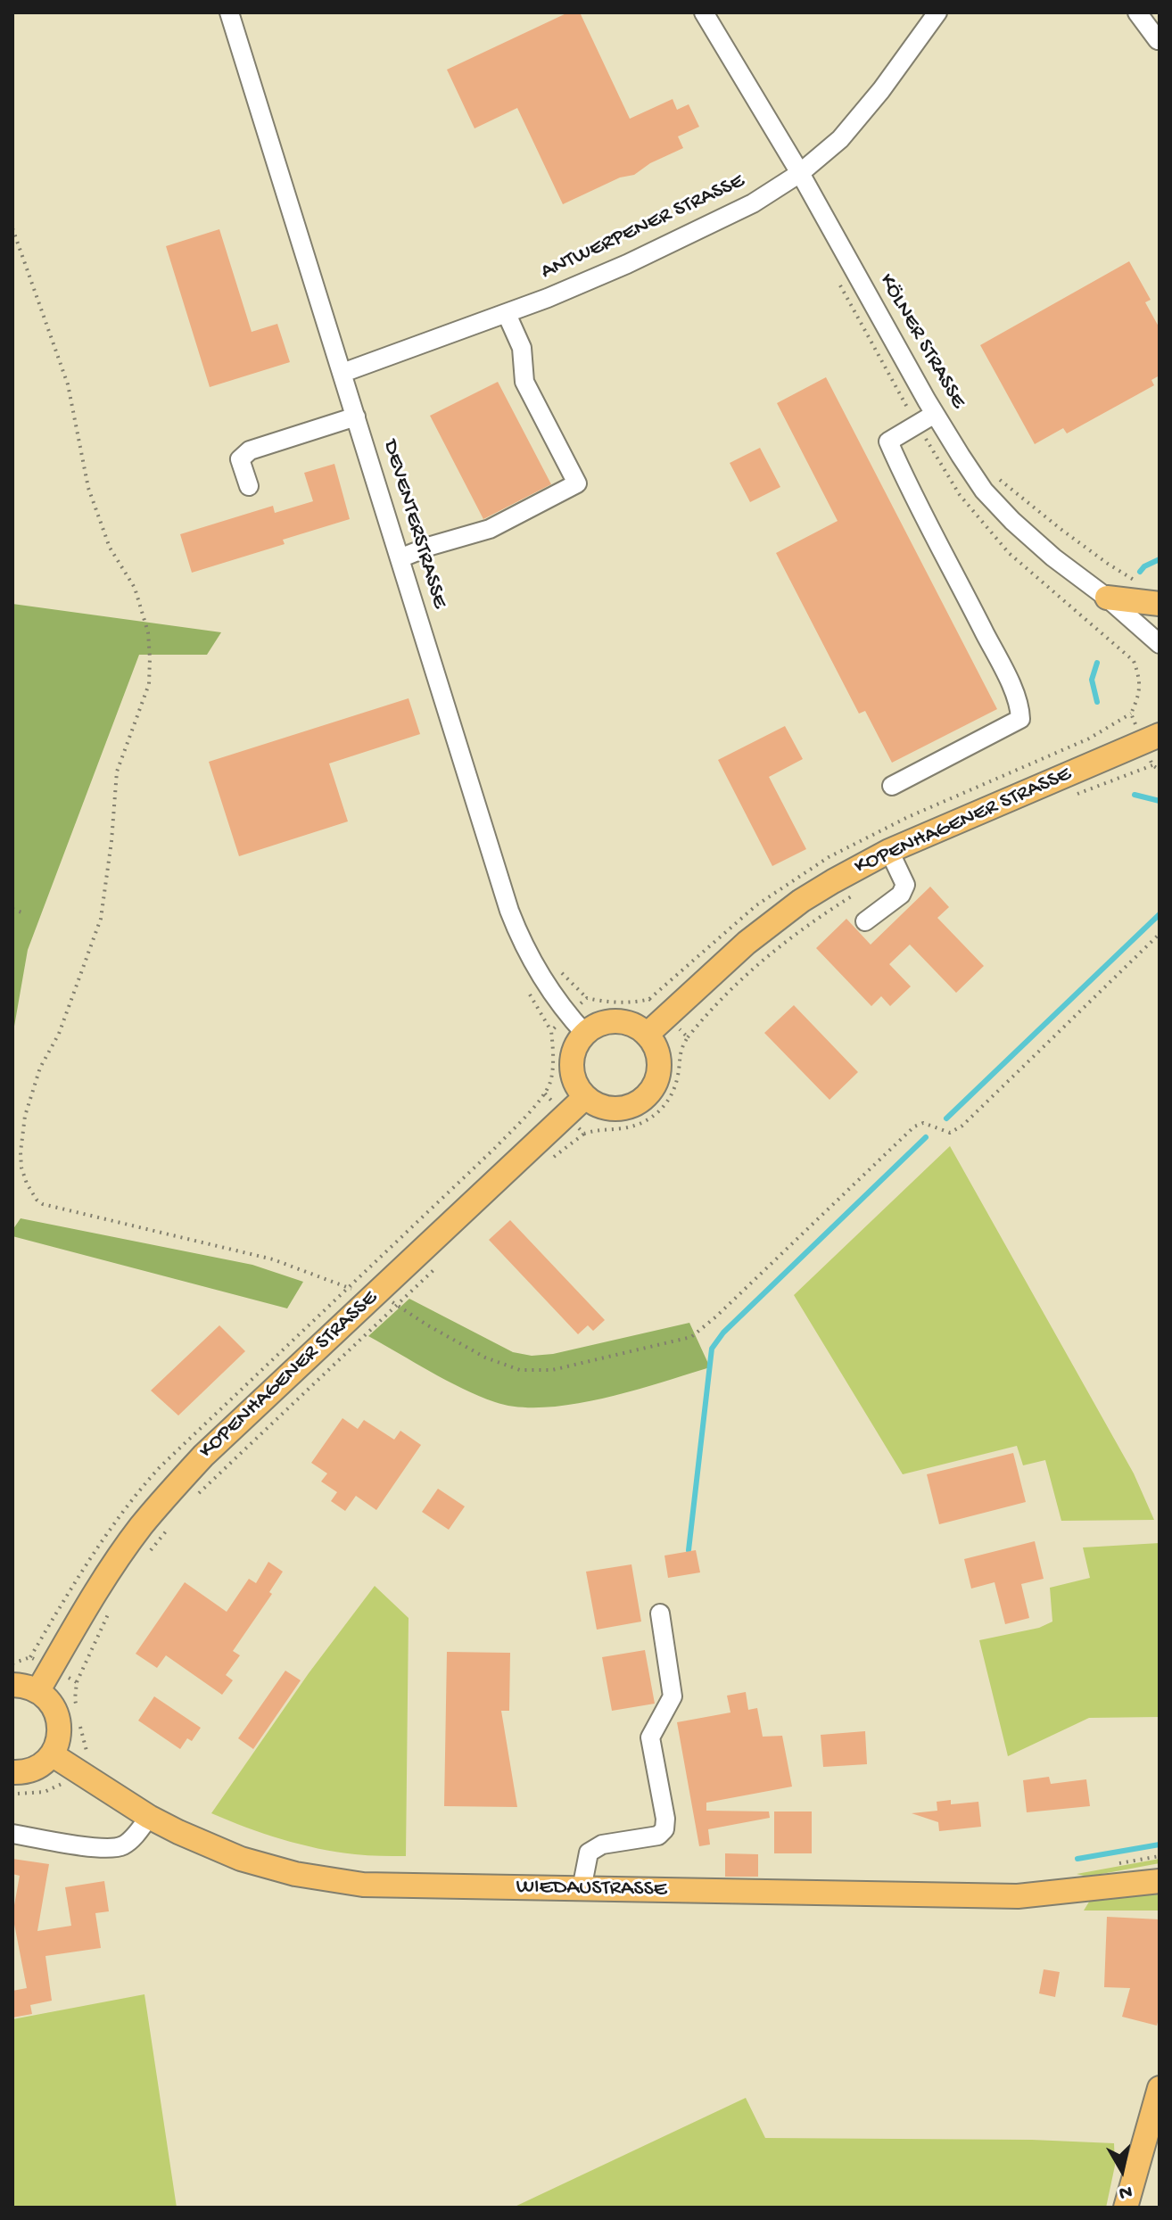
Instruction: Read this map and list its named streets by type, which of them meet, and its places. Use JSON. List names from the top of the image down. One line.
{"streets":{"main road":["KOPENHAGENER STRASSE","WIEDAUSTRASSE"],"street":["ANTWERPENER STRASSE","KÖLNER STRASSE","DEVENTERSTRASSE"]},"crossings":[["ANTWERPENER STRASSE","KÖLNER STRASSE"],["ANTWERPENER STRASSE","DEVENTERSTRASSE"],["DEVENTERSTRASSE","KOPENHAGENER STRASSE"]],"north":"bottom"}
